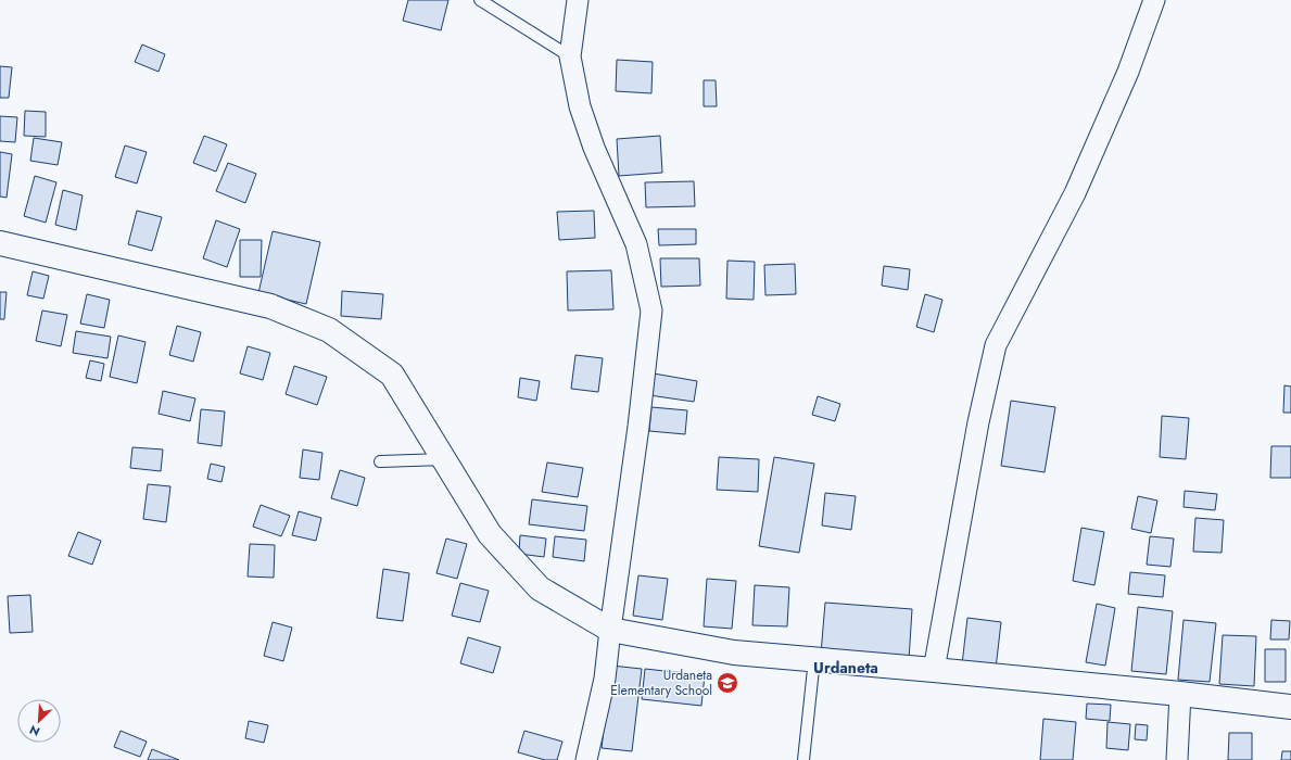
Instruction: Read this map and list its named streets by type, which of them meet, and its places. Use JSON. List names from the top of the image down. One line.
{"districts":["Urdaneta"],"places":{"school or university":["Urdaneta Elementary School"]},"north":"bottom left"}
